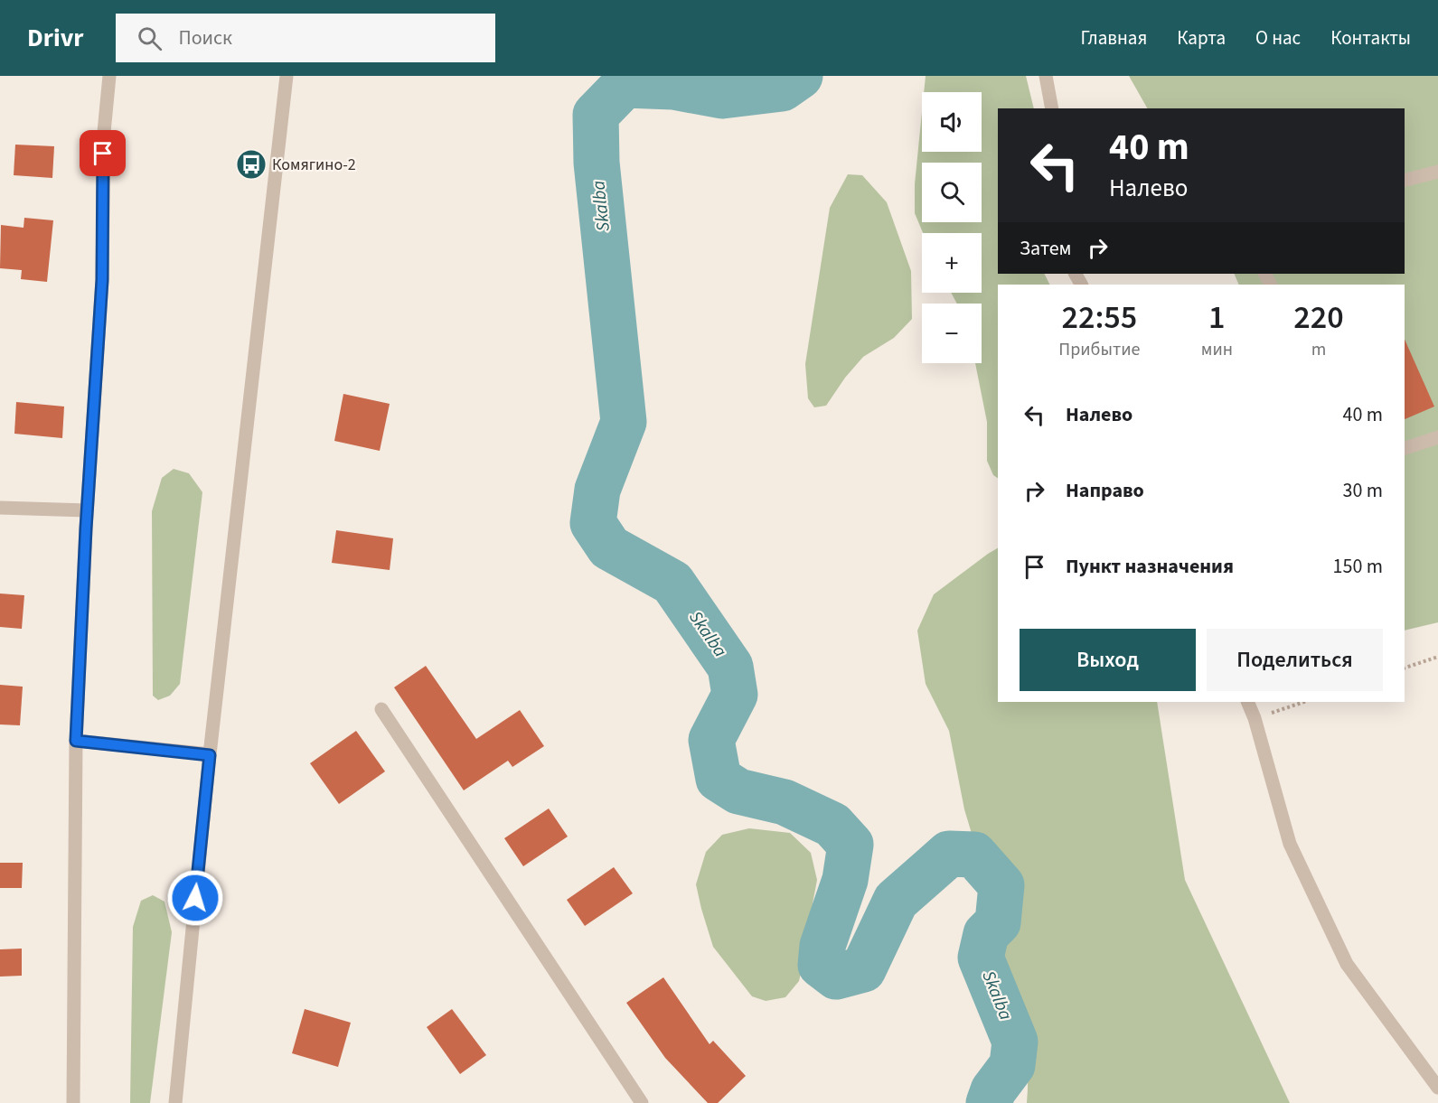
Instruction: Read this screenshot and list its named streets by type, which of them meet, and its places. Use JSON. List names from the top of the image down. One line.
{"water":["Skalba"],"places":{"bus stop":["Комягино-2"]},"page":{"header":"Drivr","search":"Поиск","nav":["Главная","Карта","О нас","Контакты"],"map_buttons":["+","−"],"turn":["40 m","Налево"],"then":"Затем","eta":["22:55","Прибытие","1","мин","220","m"],"list":[{"name":"Налево","value":"40 m"},{"name":"Направо","value":"30 m"},{"name":"Пункт назначения","value":"150 m"}],"buttons":["Выход","Поделиться"]}}
